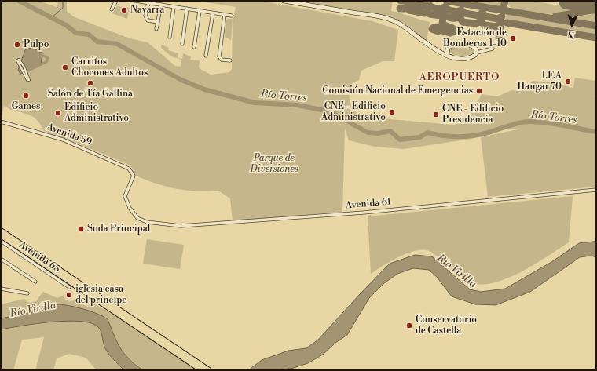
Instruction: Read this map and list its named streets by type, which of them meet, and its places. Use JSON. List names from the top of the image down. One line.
{"streets":{"street":["Avenida 59","Avenida 61","Avenida 65"]},"crossings":[["Avenida 59","Avenida 61"]],"districts":["AEROPUERTO"],"water":["Río Torres","Río Virilla"],"parks":["Parque de Diversiones"],"places":["Navarra","Estación de Bomberos 1-10","Pulpo","Carritos Chocones Adultos","I.F.A Hangar 70","Salón de Tía Gallina","Comisión Nacional de Emergencias","Games","CNE - Edificio Administrativo","Edificio Administrativo","CNE - Edificio Presidencia","Soda Principal","iglesia casa del principe","Conservatorio de Castella"],"north":"bottom"}
